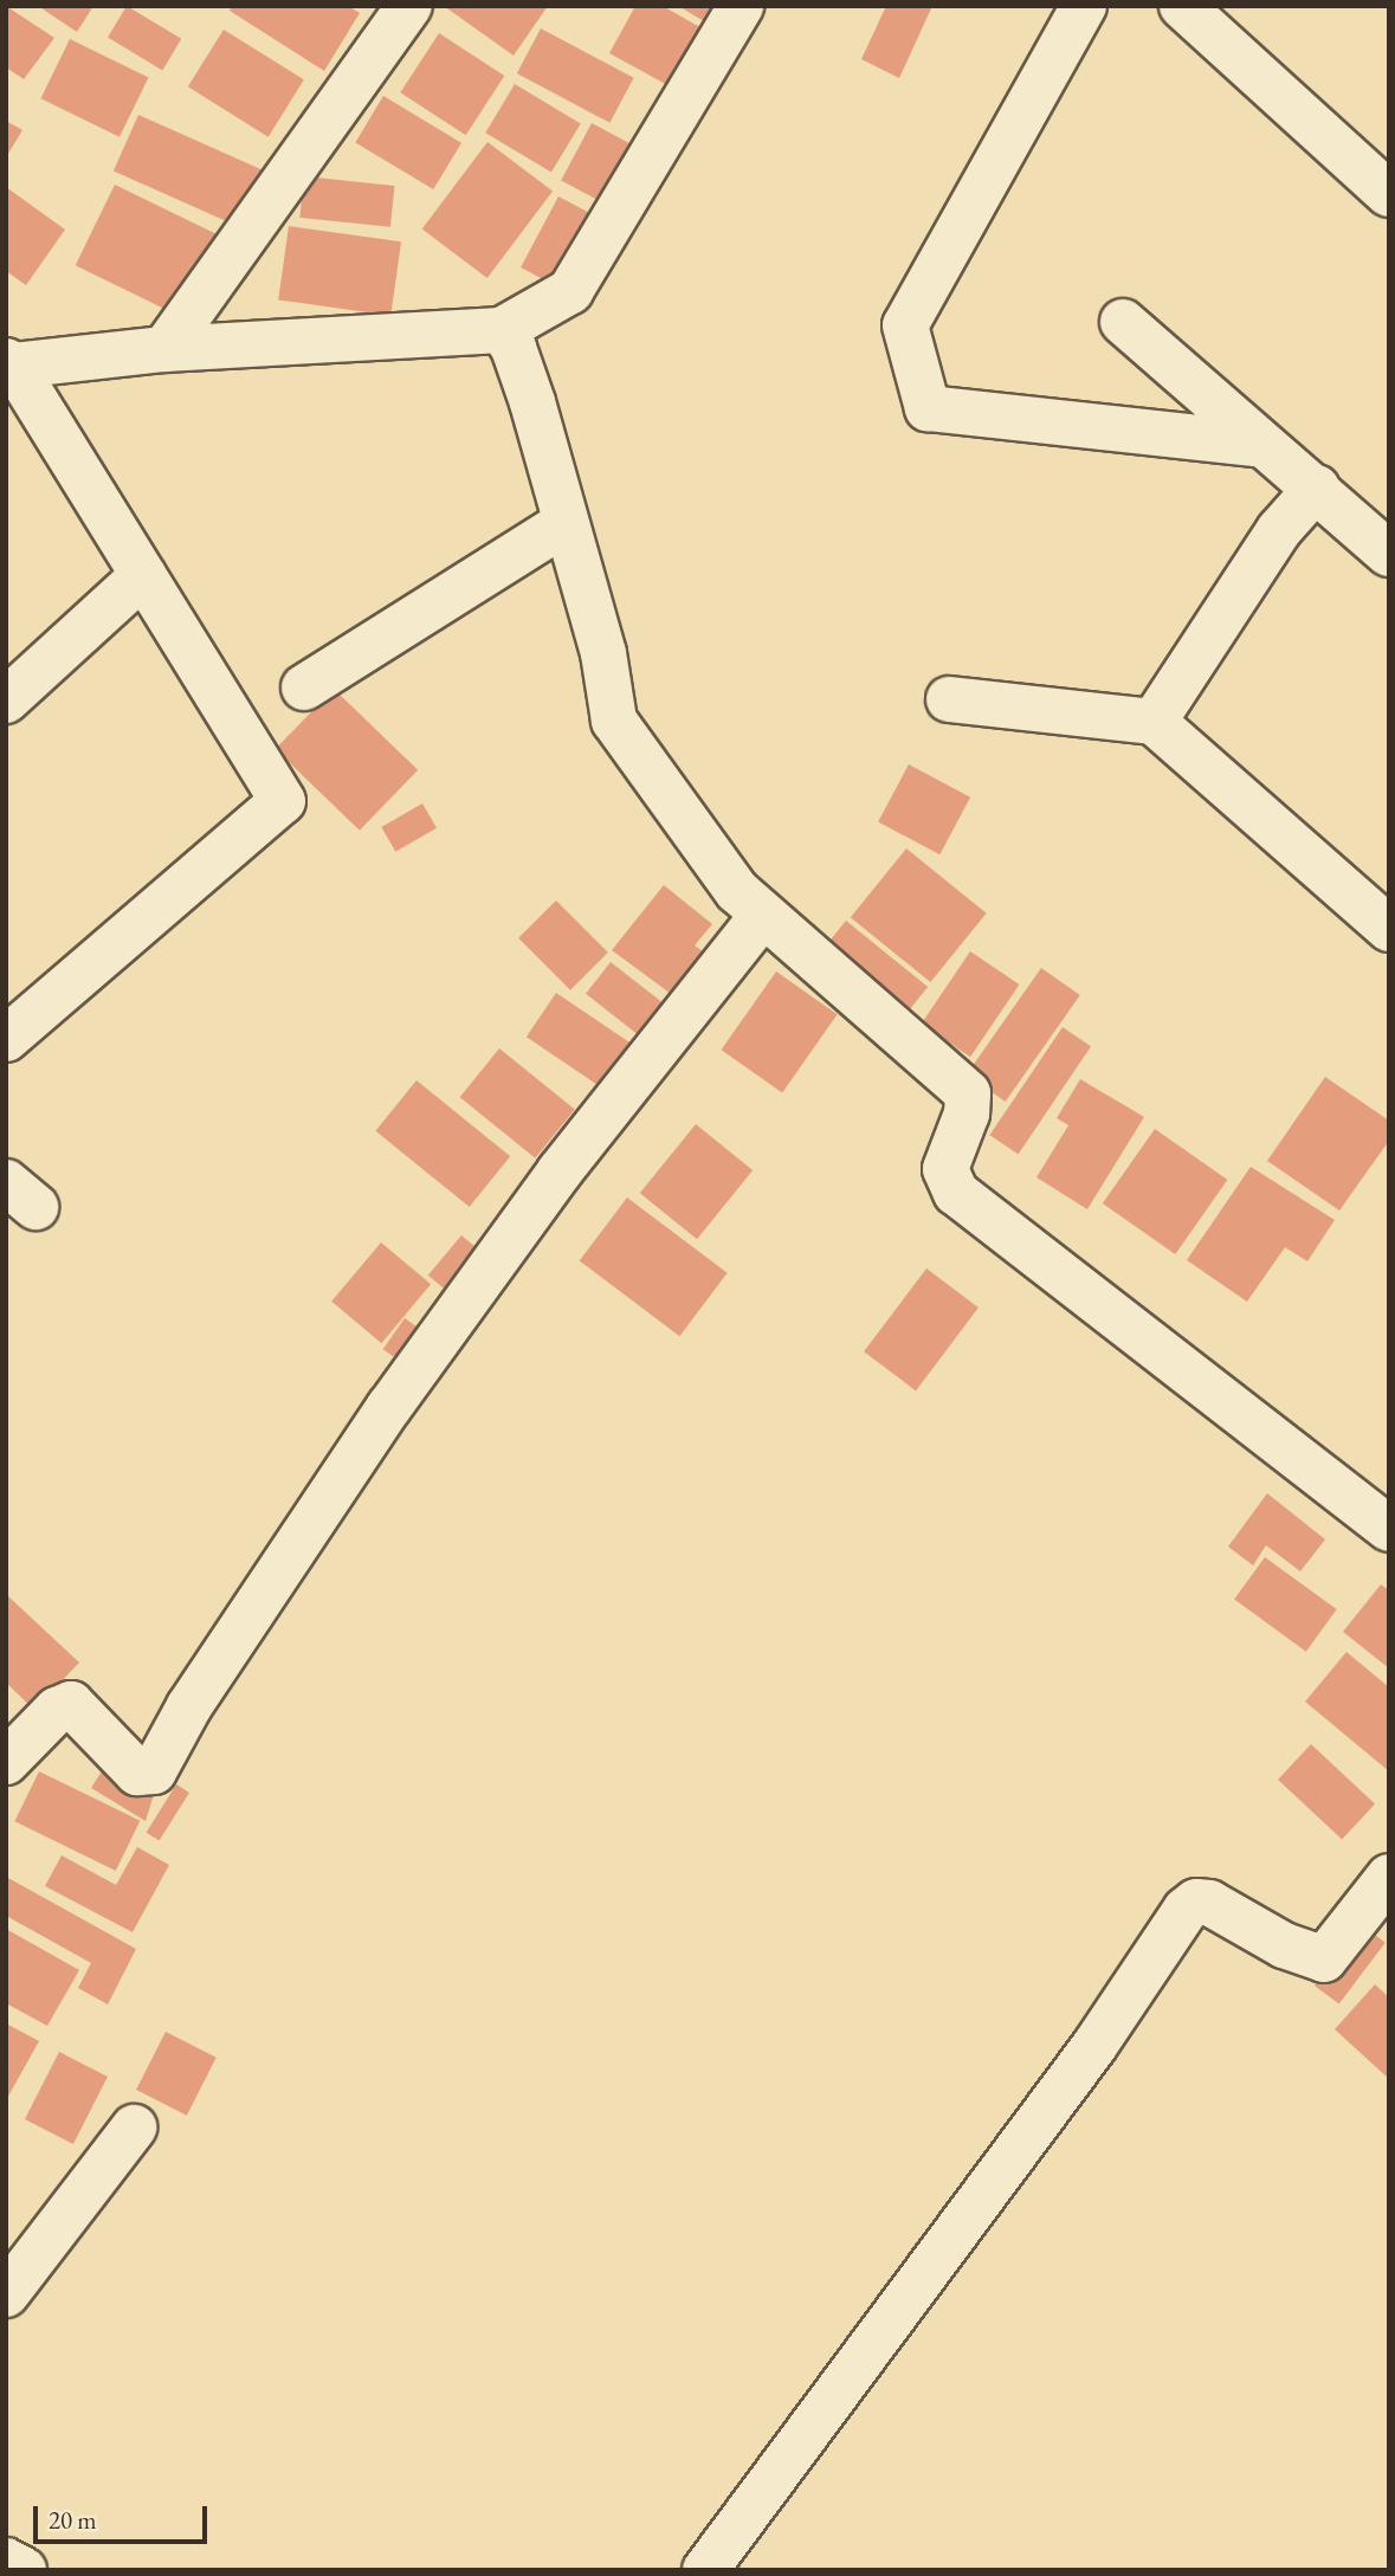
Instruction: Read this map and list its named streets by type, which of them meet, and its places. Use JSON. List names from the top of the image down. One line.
{"scale_bar":"20 m"}
